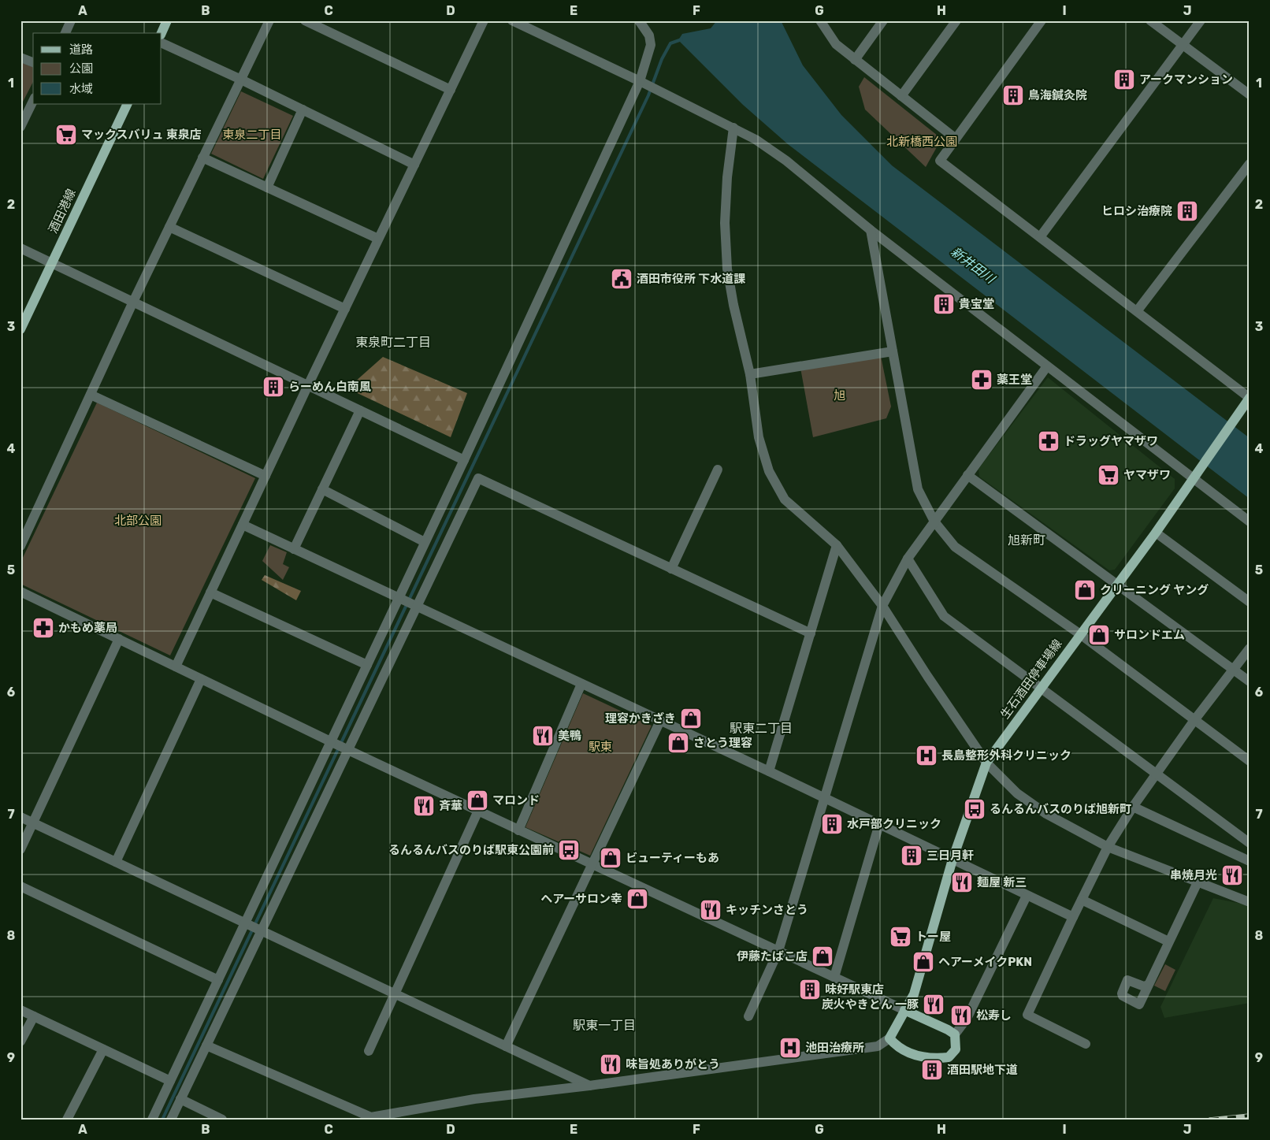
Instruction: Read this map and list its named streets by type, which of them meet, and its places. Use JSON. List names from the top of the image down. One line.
{"streets":{"main road":["酒田港線","生石酒田停車場線"]},"districts":["東泉町二丁目","旭新町","駅東二丁目","駅東一丁目"],"water":["新井田川"],"parks":["東泉二丁目","北新橋西公園","旭","北部公園","駅東"],"places":{"building":["アークマンション","鳥海鍼灸院","ヒロシ治療院","貴宝堂","らーめん白南風","水戸部クリニック","三日月軒","味好駅東店","酒田駅地下道"],"supermarket":["マックスバリュ 東泉店","ヤマザワ","トー屋"],"public building":["酒田市役所 下水道課"],"pharmacy":["薬王堂","ドラッグヤマザワ","かもめ薬局"],"shop":["クリーニング ヤング","サロンドエム","理容かきざき","さとう理容","マロンド","ビューティーもあ","ヘアーサロン幸","伊藤たばこ店","ヘアーメイクPKN"],"restaurant":["美鴨","斉華","串焼月光","麺屋 新三","キッチンさとう","炭火やきとん 一豚","松寿し","味旨処ありがとう"],"hospital":["長島整形外科クリニック","池田治療所"],"bus stop":["るんるんバスのりば旭新町","るんるんバスのりば駅東公園前"]},"legend":["道路","公園","水域"],"grid":{"columns":["A","B","C","D","E","F","G","H","I","J"],"rows":["1","2","3","4","5","6","7","8","9"]}}
